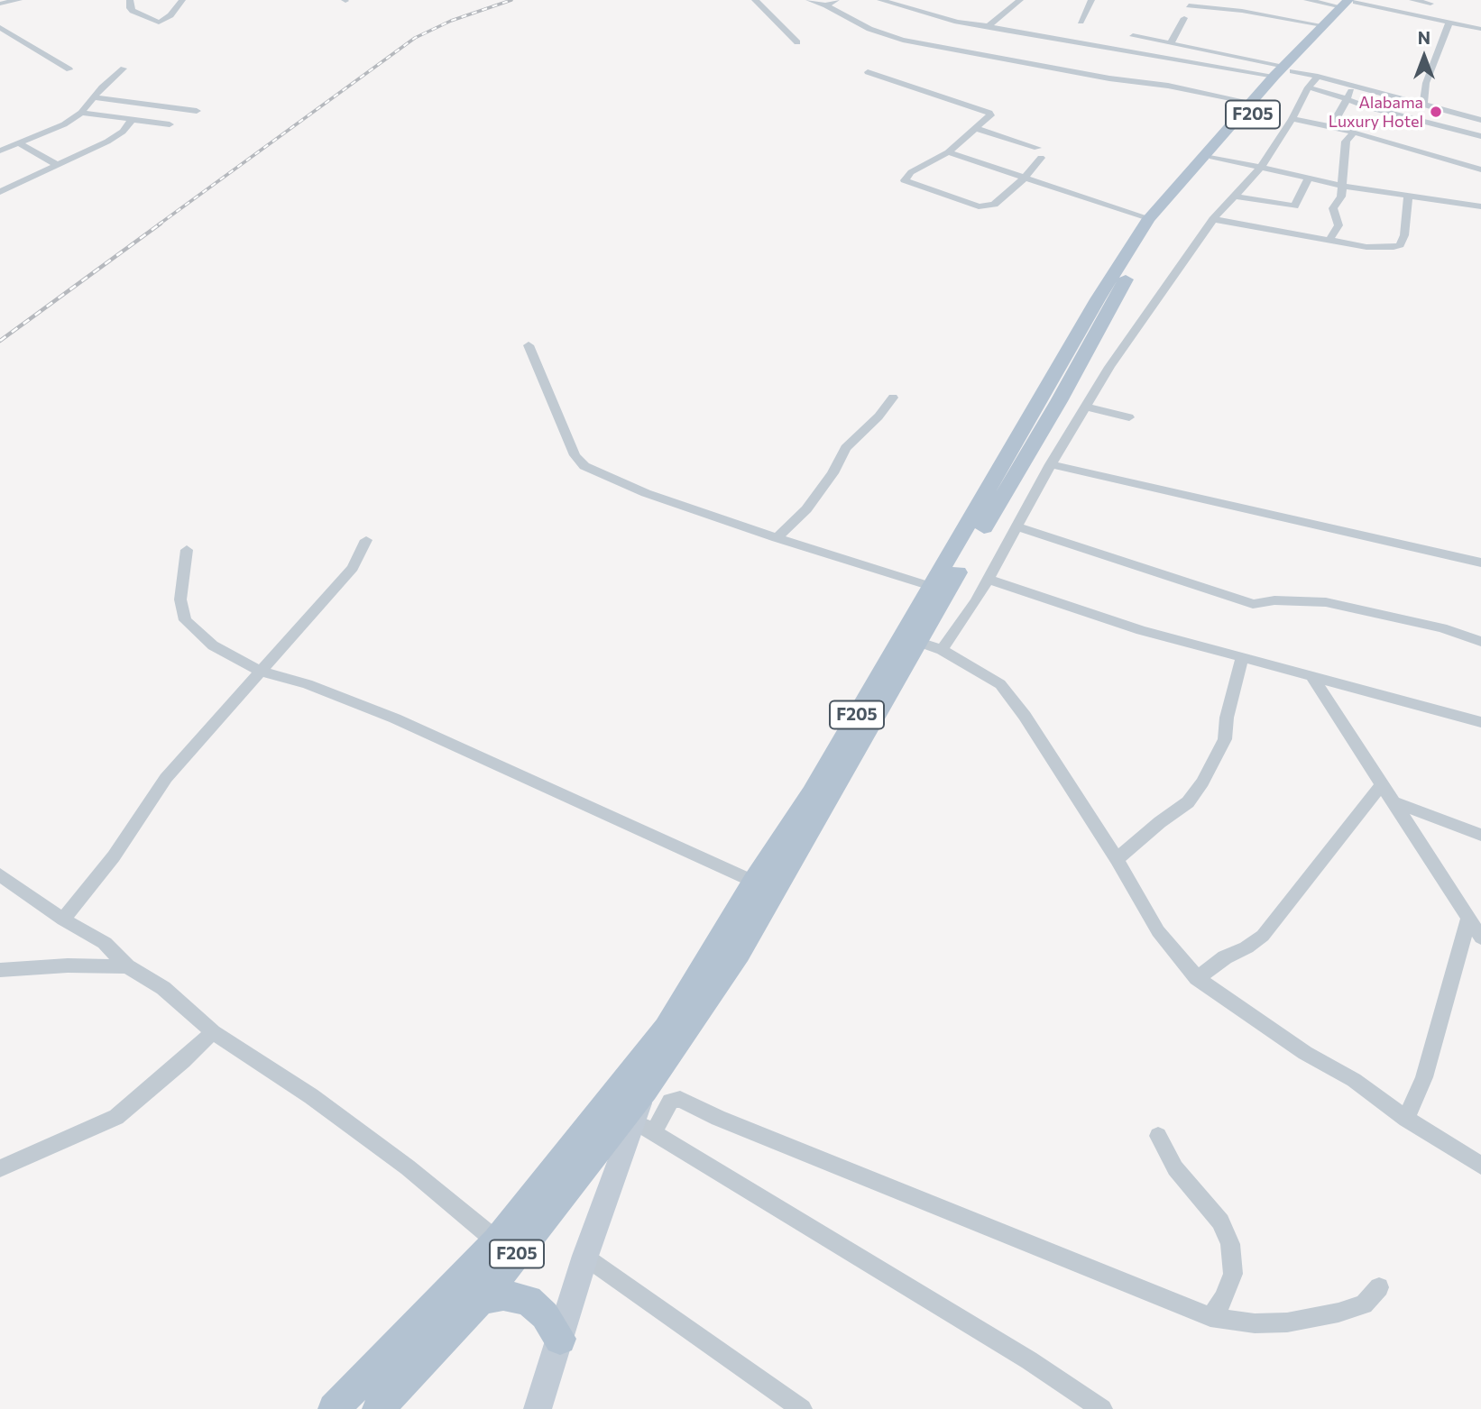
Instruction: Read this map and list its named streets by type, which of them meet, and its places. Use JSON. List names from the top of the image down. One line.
{"streets":{"main road":["F205"]},"places":["Alabama Luxury Hotel"],"north":"top"}
